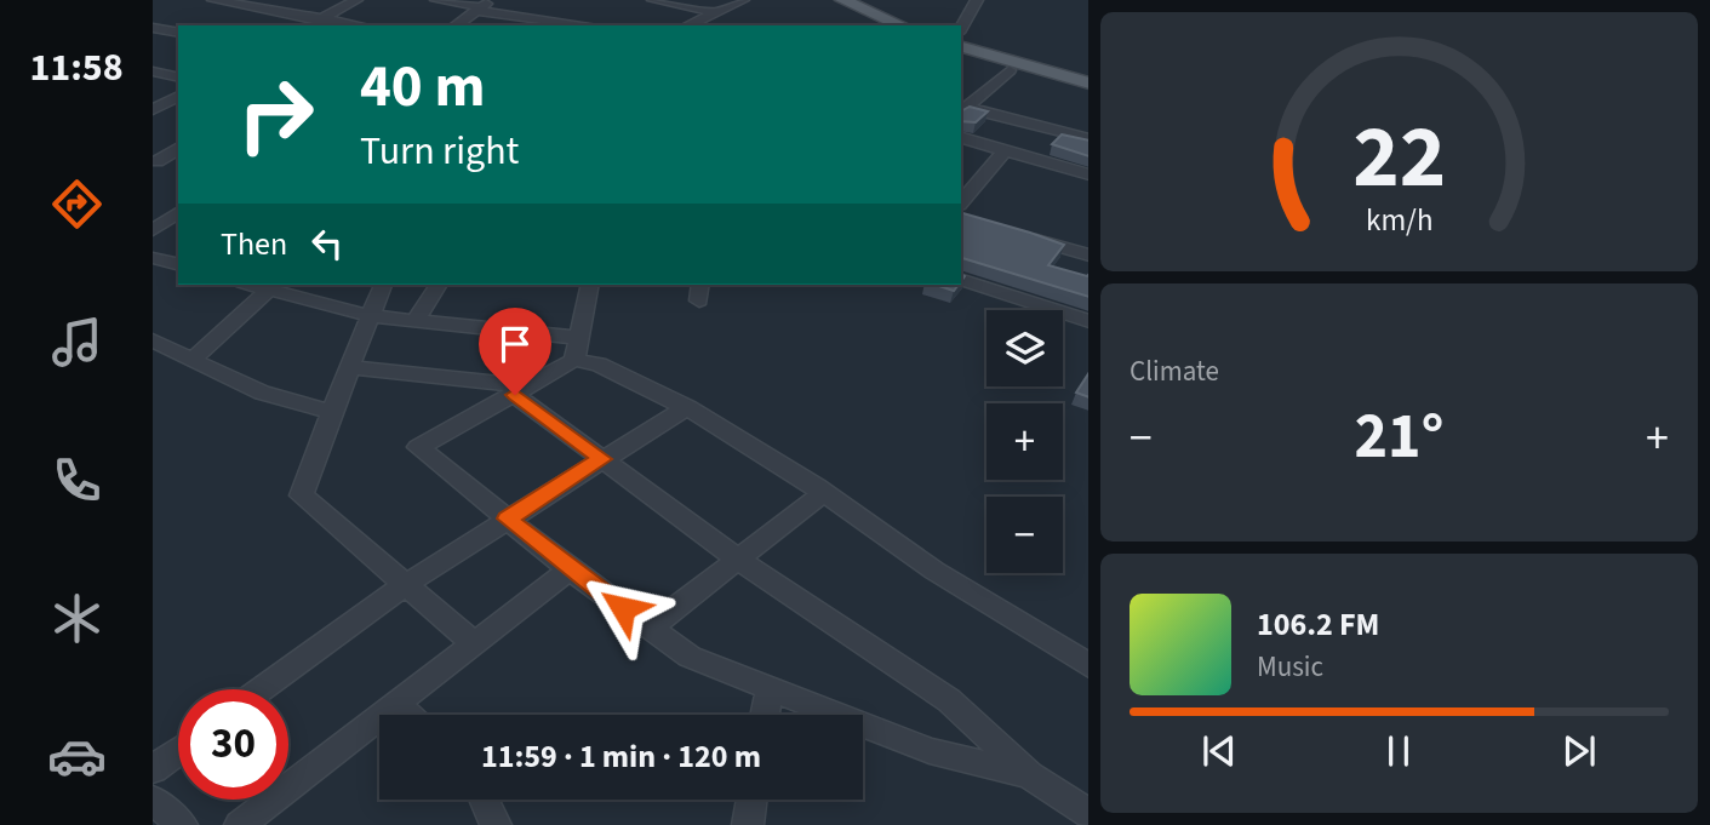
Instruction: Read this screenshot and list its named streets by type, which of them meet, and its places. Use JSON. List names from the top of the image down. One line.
{"page":{"tabs":"11:58","turn":["40 m","Turn right"],"then":"Then","tile":"Climate","map_buttons":["+","−"],"heat":["−","21°","+"],"song":["106.2 FM","Music"],"limit":"30","trip":"11:59 · 1 min · 120 m","gauge":["22","km/h"]}}
